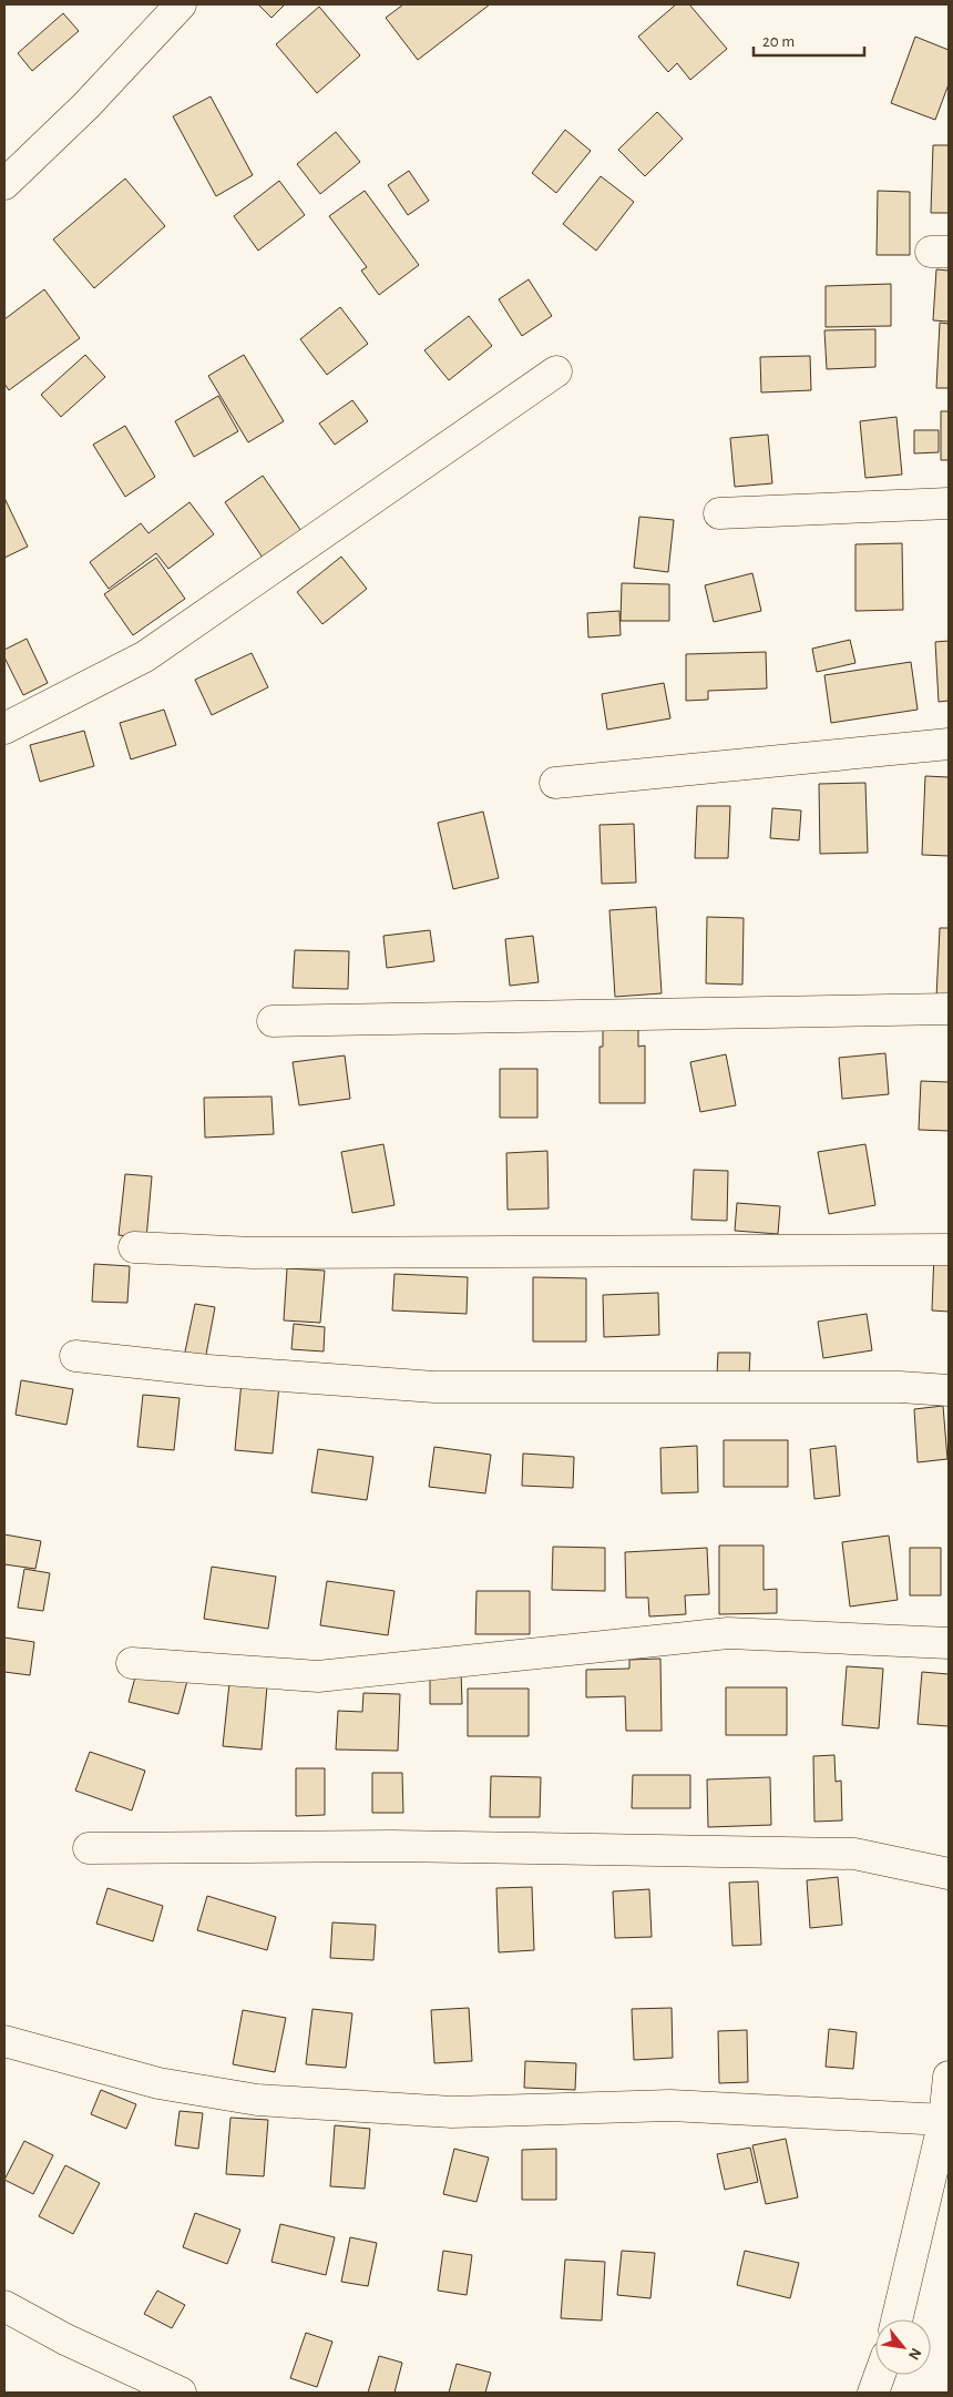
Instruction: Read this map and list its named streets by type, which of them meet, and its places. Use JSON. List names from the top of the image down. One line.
{"scale_bar":"20 m","north":"bottom right"}
